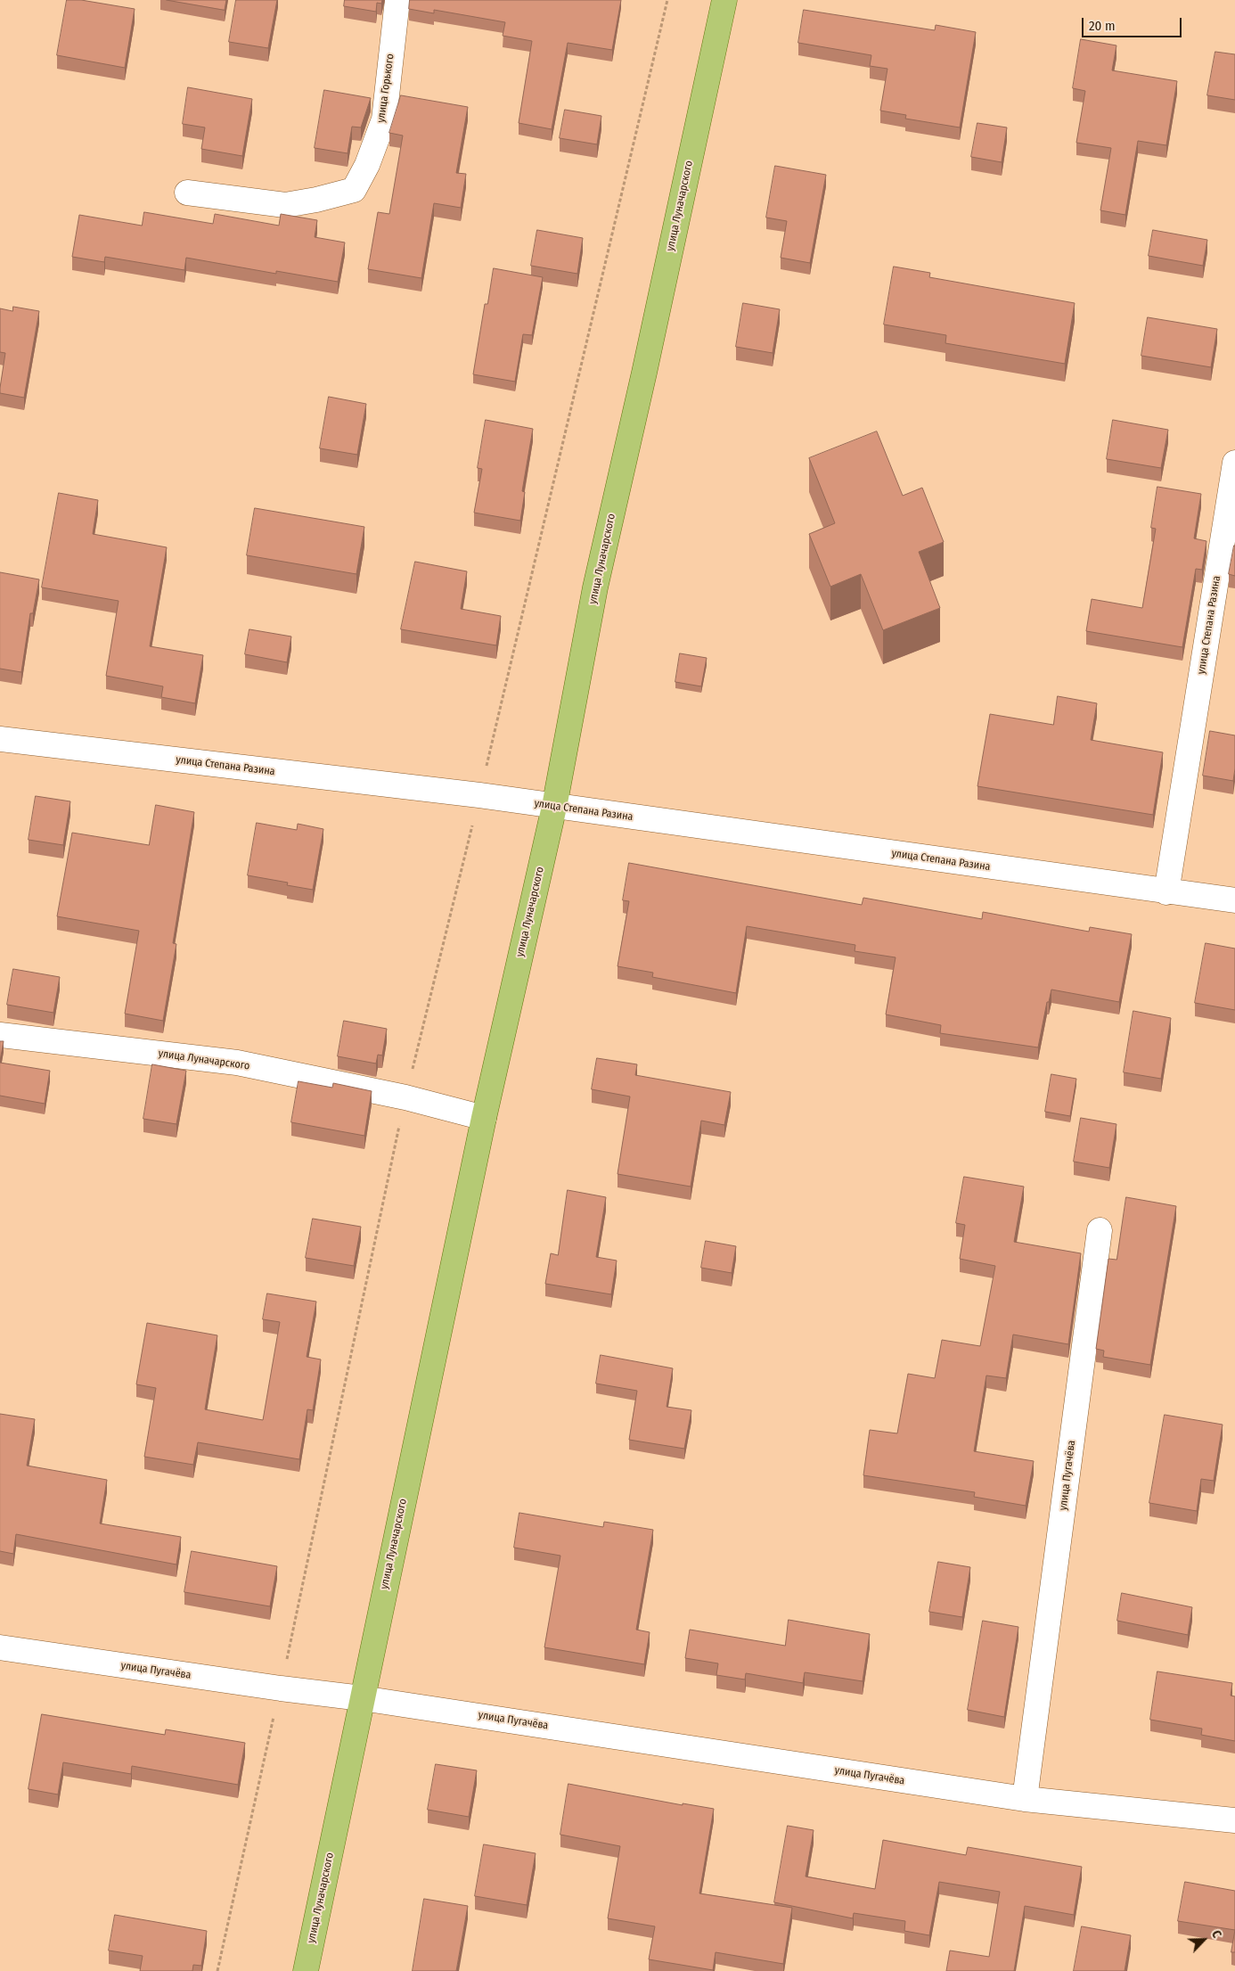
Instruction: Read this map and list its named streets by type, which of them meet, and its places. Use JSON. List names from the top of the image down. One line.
{"streets":{"main road":["улица Луначарского"],"street":["улица Горького","улица Степана Разина","улица Пугачёва"]},"crossings":[["улица Луначарского","улица Степана Разина"],["улица Луначарского","улица Пугачёва"]],"scale_bar":"20 m","north":"top right"}
